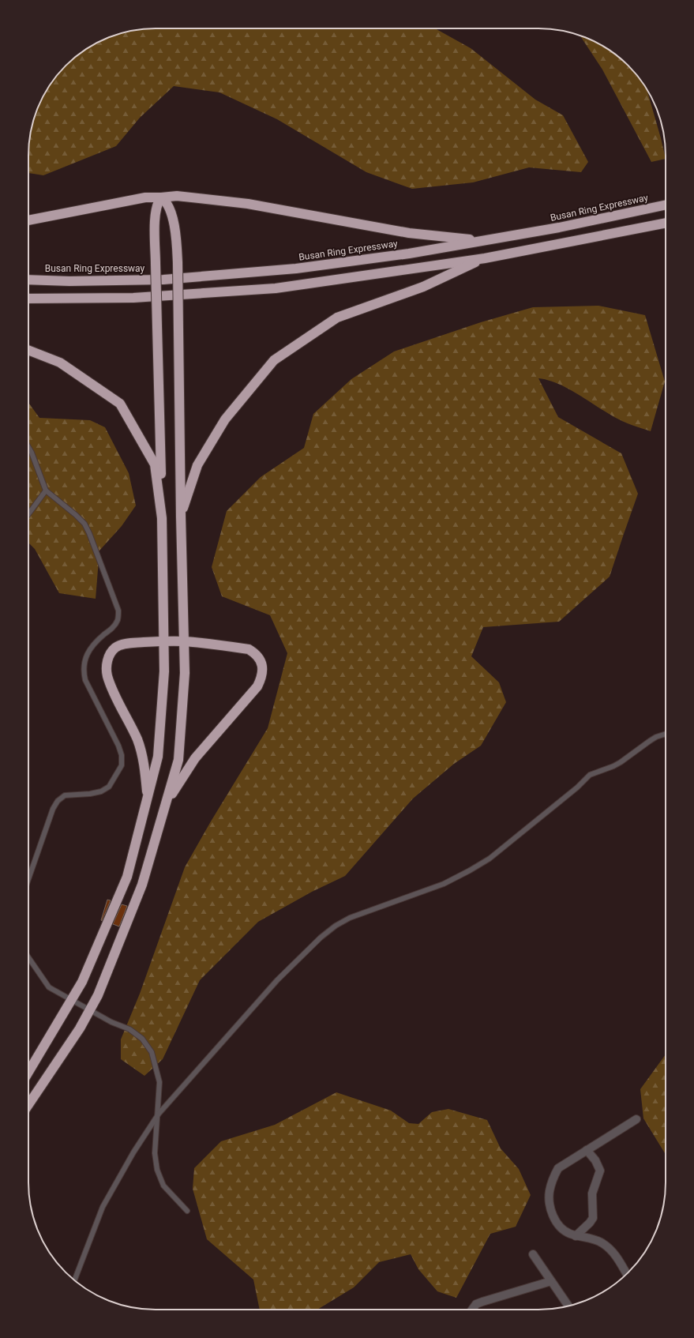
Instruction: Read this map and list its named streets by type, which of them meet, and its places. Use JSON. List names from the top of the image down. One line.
{"streets":{"highway":["Busan Ring Expressway"]}}
